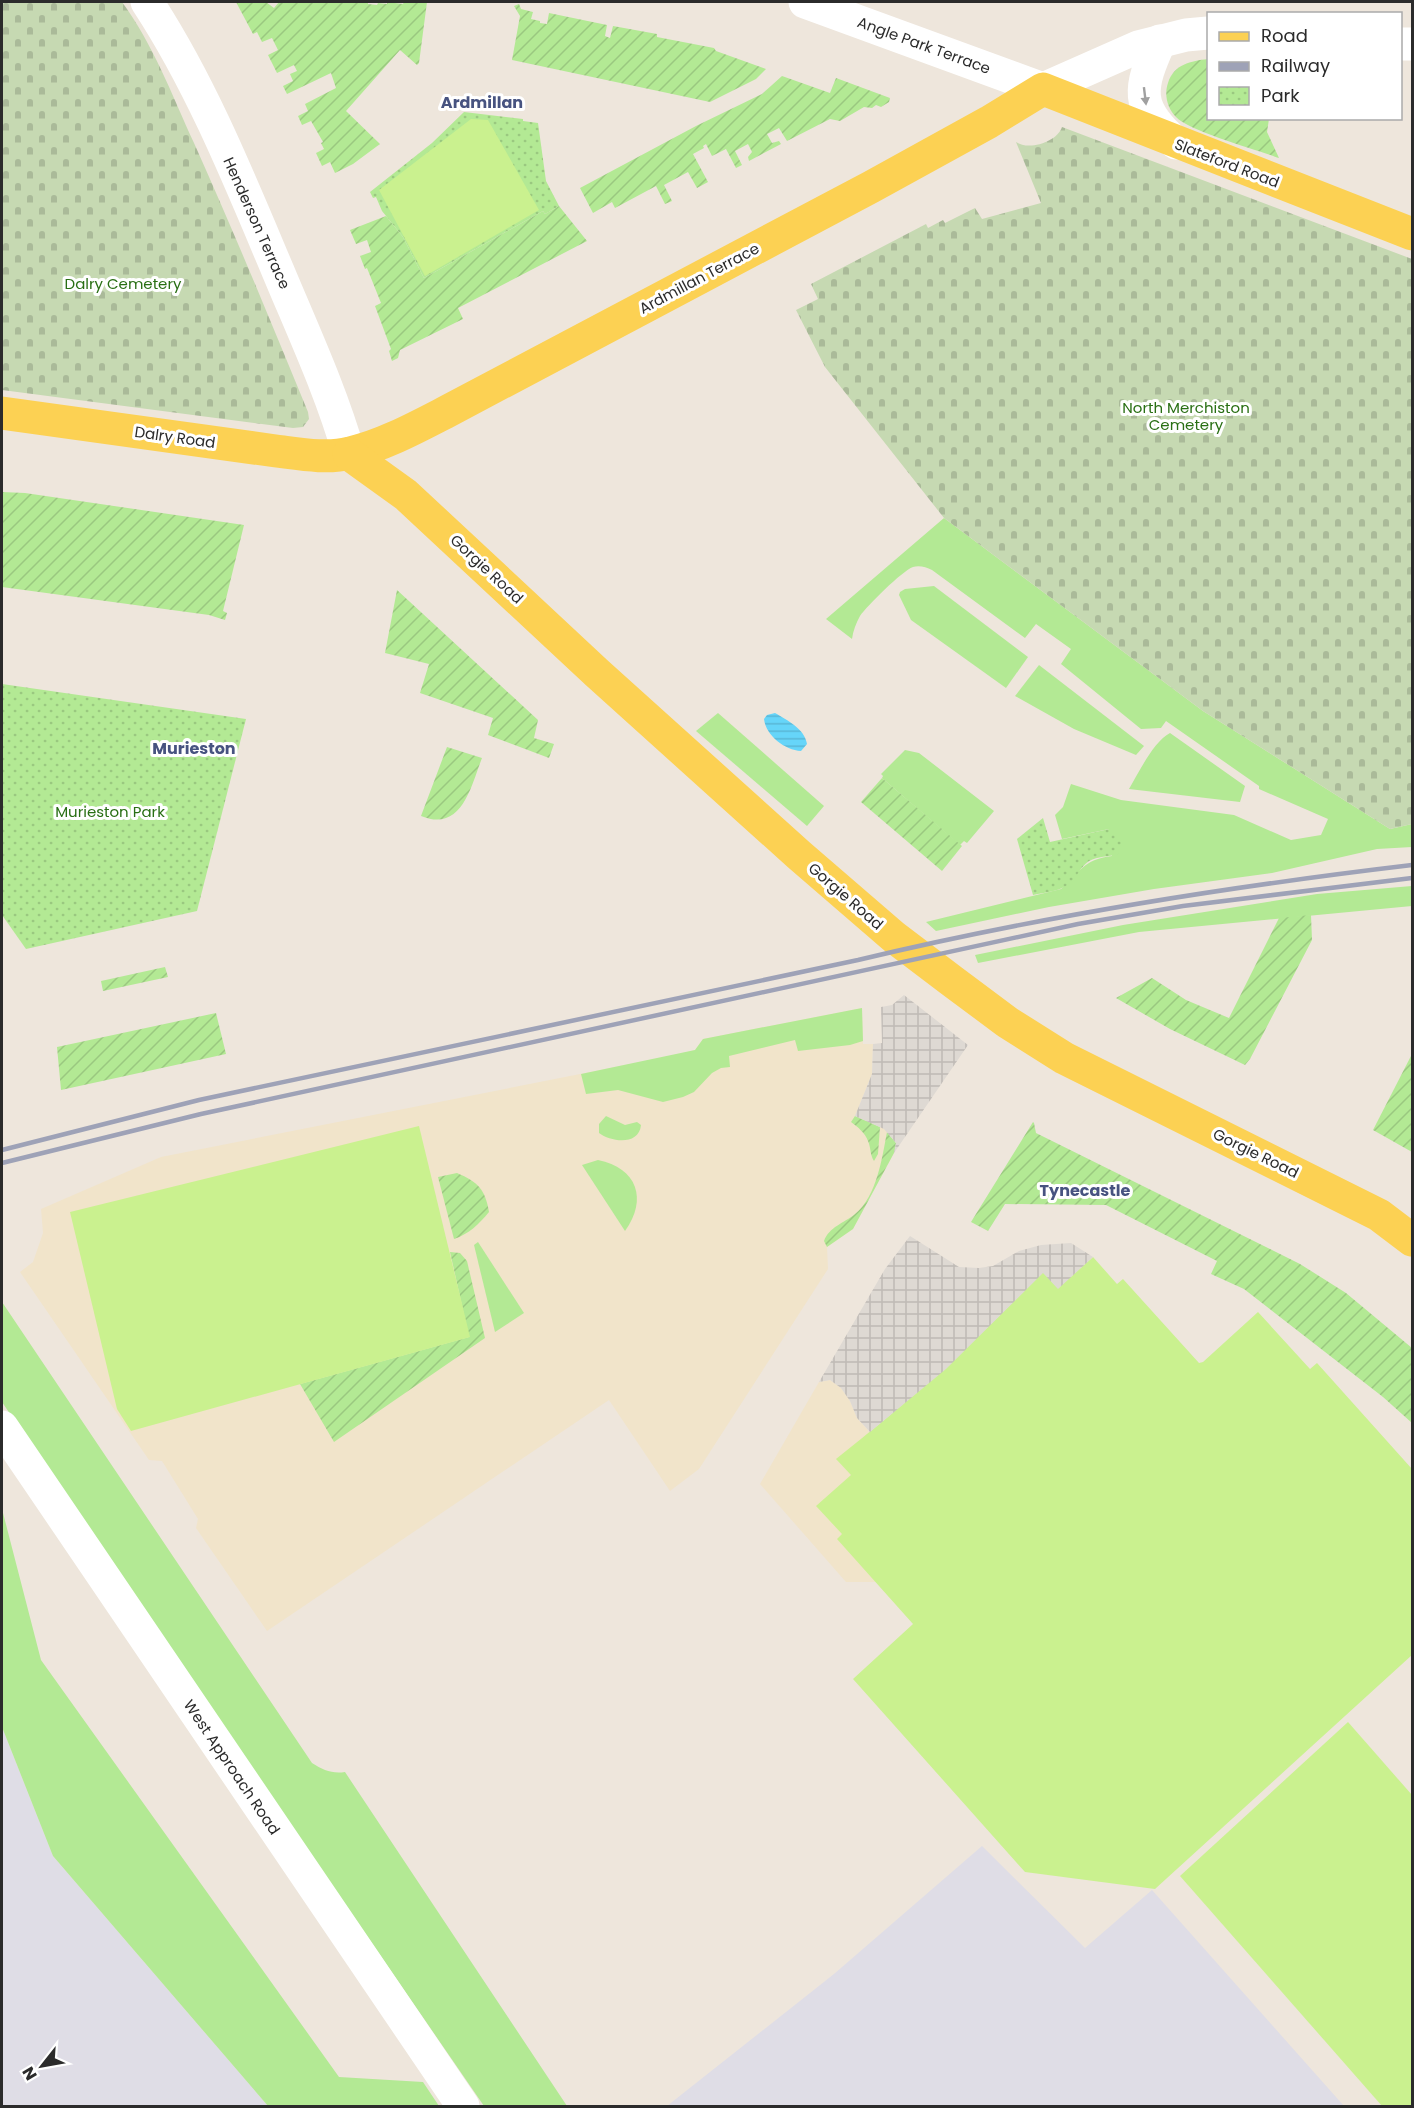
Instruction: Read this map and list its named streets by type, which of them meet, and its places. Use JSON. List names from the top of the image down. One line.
{"streets":{"main road":["Slateford Road","Ardmillan Terrace","Dalry Road","Gorgie Road"],"street":["Angle Park Terrace","Henderson Terrace","West Approach Road"]},"crossings":[["Angle Park Terrace","Slateford Road"],["Angle Park Terrace","Ardmillan Terrace"],["Slateford Road","Ardmillan Terrace"],["Henderson Terrace","Ardmillan Terrace"],["Henderson Terrace","Dalry Road"],["Henderson Terrace","Gorgie Road"],["Ardmillan Terrace","Dalry Road"],["Ardmillan Terrace","Gorgie Road"],["Dalry Road","Gorgie Road"]],"districts":["Ardmillan","Murieston","Tynecastle"],"parks":["Dalry Cemetery","North Merchiston Cemetery","Murieston Park"],"legend":["Road","Railway","Park"],"north":"bottom left"}
